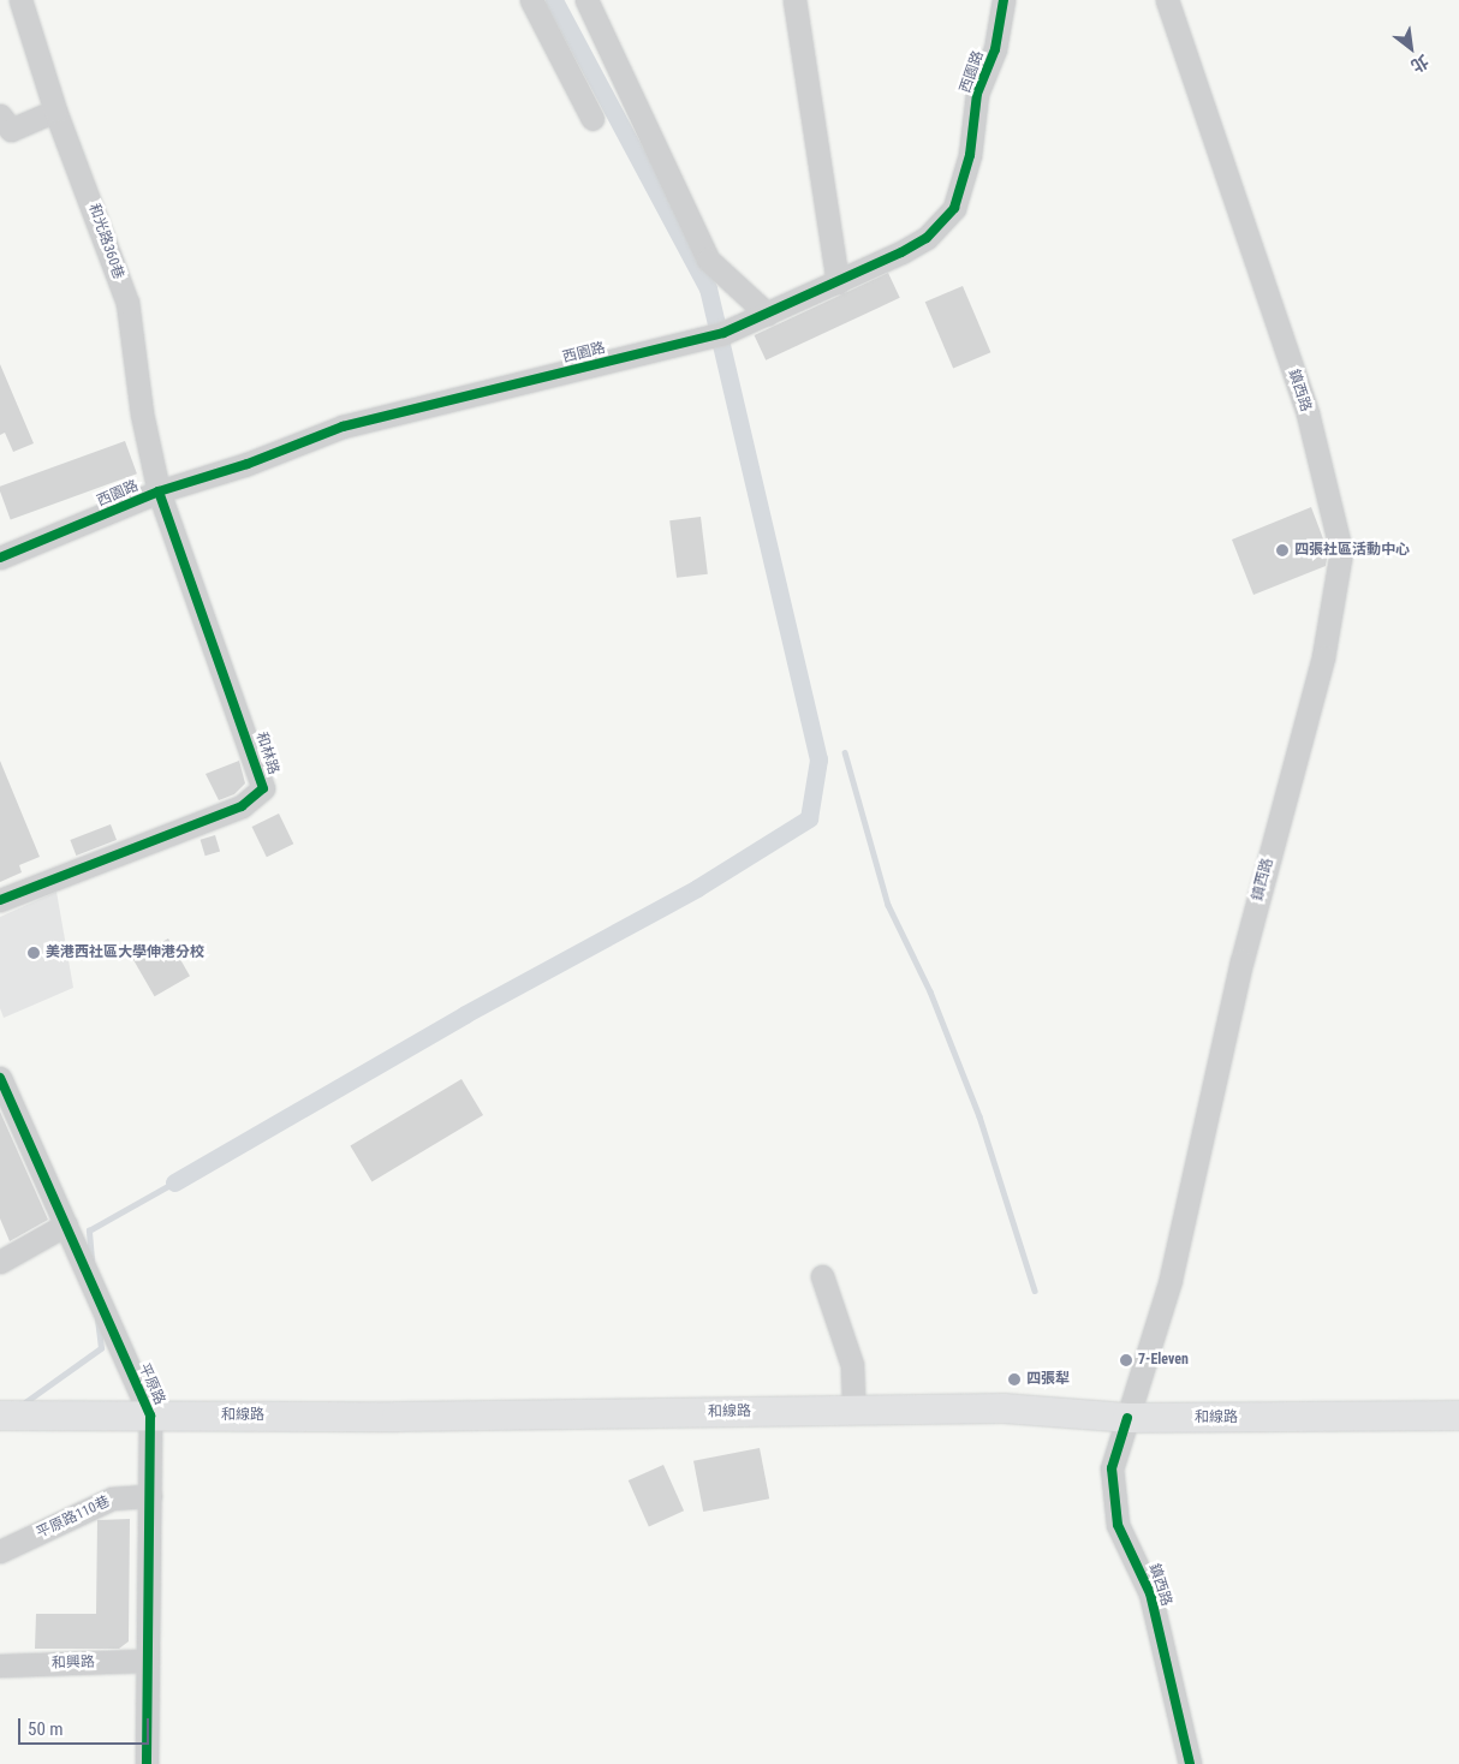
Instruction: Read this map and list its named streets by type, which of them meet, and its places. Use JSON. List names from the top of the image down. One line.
{"streets":{"main road":["和線路"],"street":["西園路","和光路360巷","鎮西路","和林路","平原路","平原路110巷","和興路"]},"crossings":[["西園路","和光路360巷"],["西園路","和林路"],["和光路360巷","和林路"],["鎮西路","和線路"],["平原路","和線路"],["平原路","平原路110巷"],["平原路","和興路"]],"places":["四張社區活動中心","美港西社區大學伸港分校","7-Eleven","四張犁"],"scale_bar":"50 m","north":"bottom right"}
